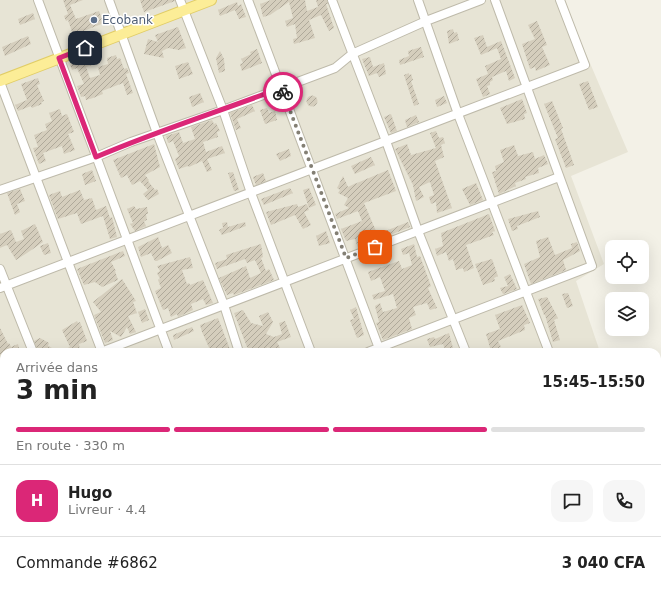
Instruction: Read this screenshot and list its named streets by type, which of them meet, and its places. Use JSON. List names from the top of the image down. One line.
{"places":["Ecobank"],"page":{"heading":["3 min","Arrivée dans","15:45–15:50"],"panel":["Hugo","Livreur · 4.4","Commande #6862","3 040 CFA"],"bar":"En route · 330 m","round":"H"}}
